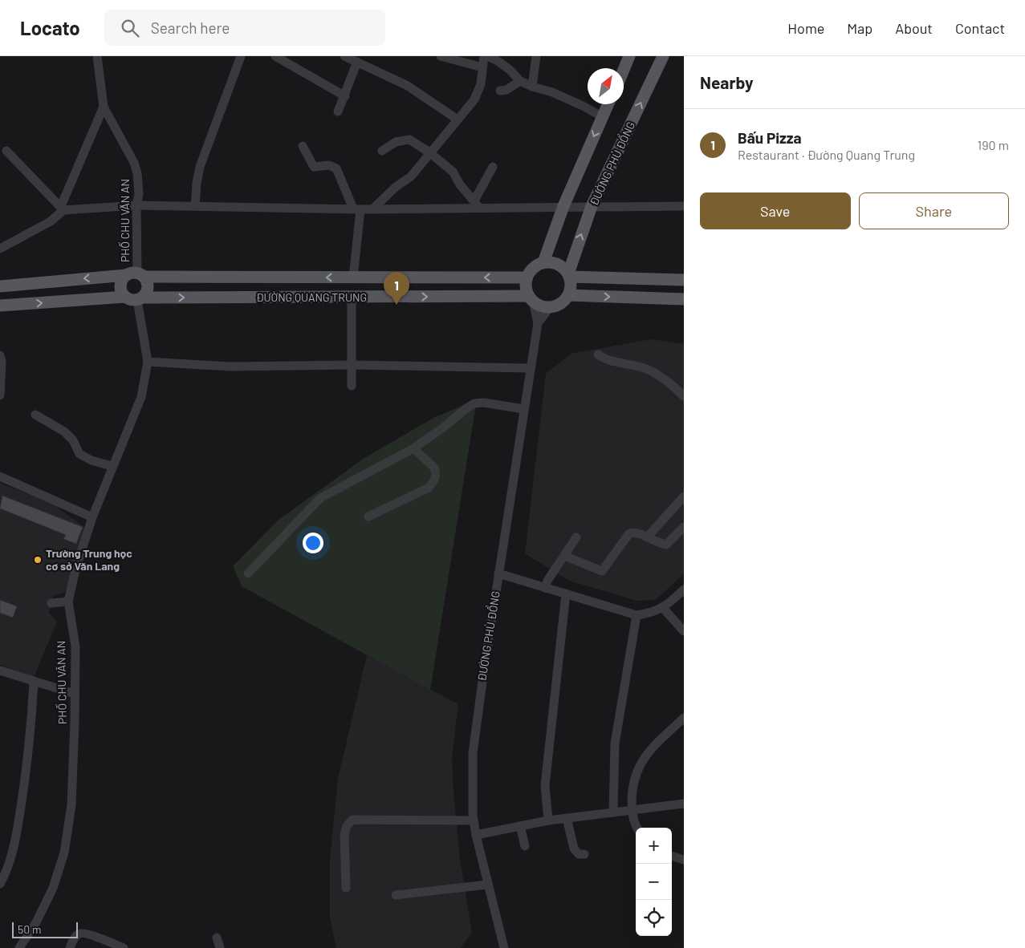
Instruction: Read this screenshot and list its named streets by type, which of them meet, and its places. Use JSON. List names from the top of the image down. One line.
{"streets":{"main road":["ĐƯỜNG PHÙ ĐỔNG","ĐƯỜNG QUANG TRUNG"],"street":["PHỐ CHU VĂN AN"]},"crossings":[["ĐƯỜNG PHÙ ĐỔNG","ĐƯỜNG QUANG TRUNG"],["PHỐ CHU VĂN AN","ĐƯỜNG QUANG TRUNG"]],"places":["Trường Trung học cơ sở Văn Lang"],"scale_bar":"50 m","north":"top right","page":{"header":"Locato","search":"Search here","nav":["Home","Map","About","Contact"],"heading":"Nearby","list":[{"mark":"1","name":"Bấu Pizza","note":"Restaurant · Đường Quang Trung","value":"190 m"}],"buttons":["Save","Share"],"pins":"1","map_buttons":["+","−"],"scale":"50 m"}}
